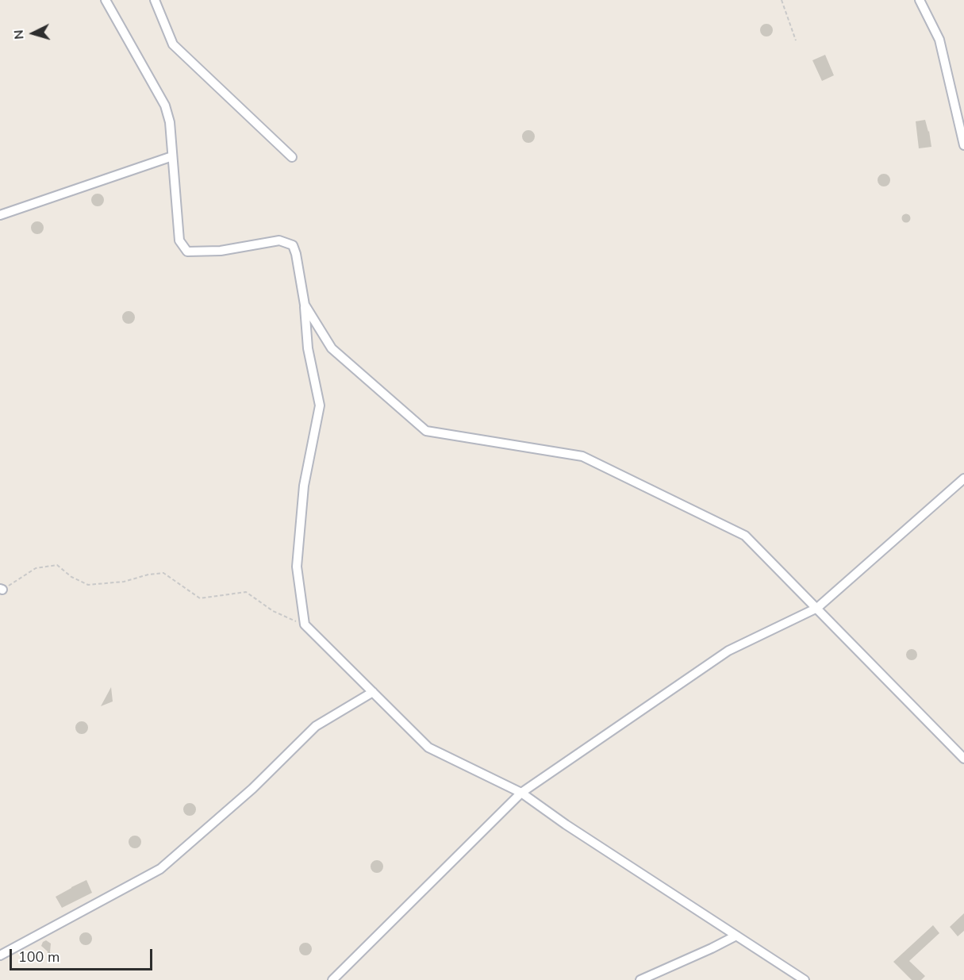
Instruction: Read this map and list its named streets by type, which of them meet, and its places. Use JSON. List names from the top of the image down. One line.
{"scale_bar":"100 m","north":"left"}
